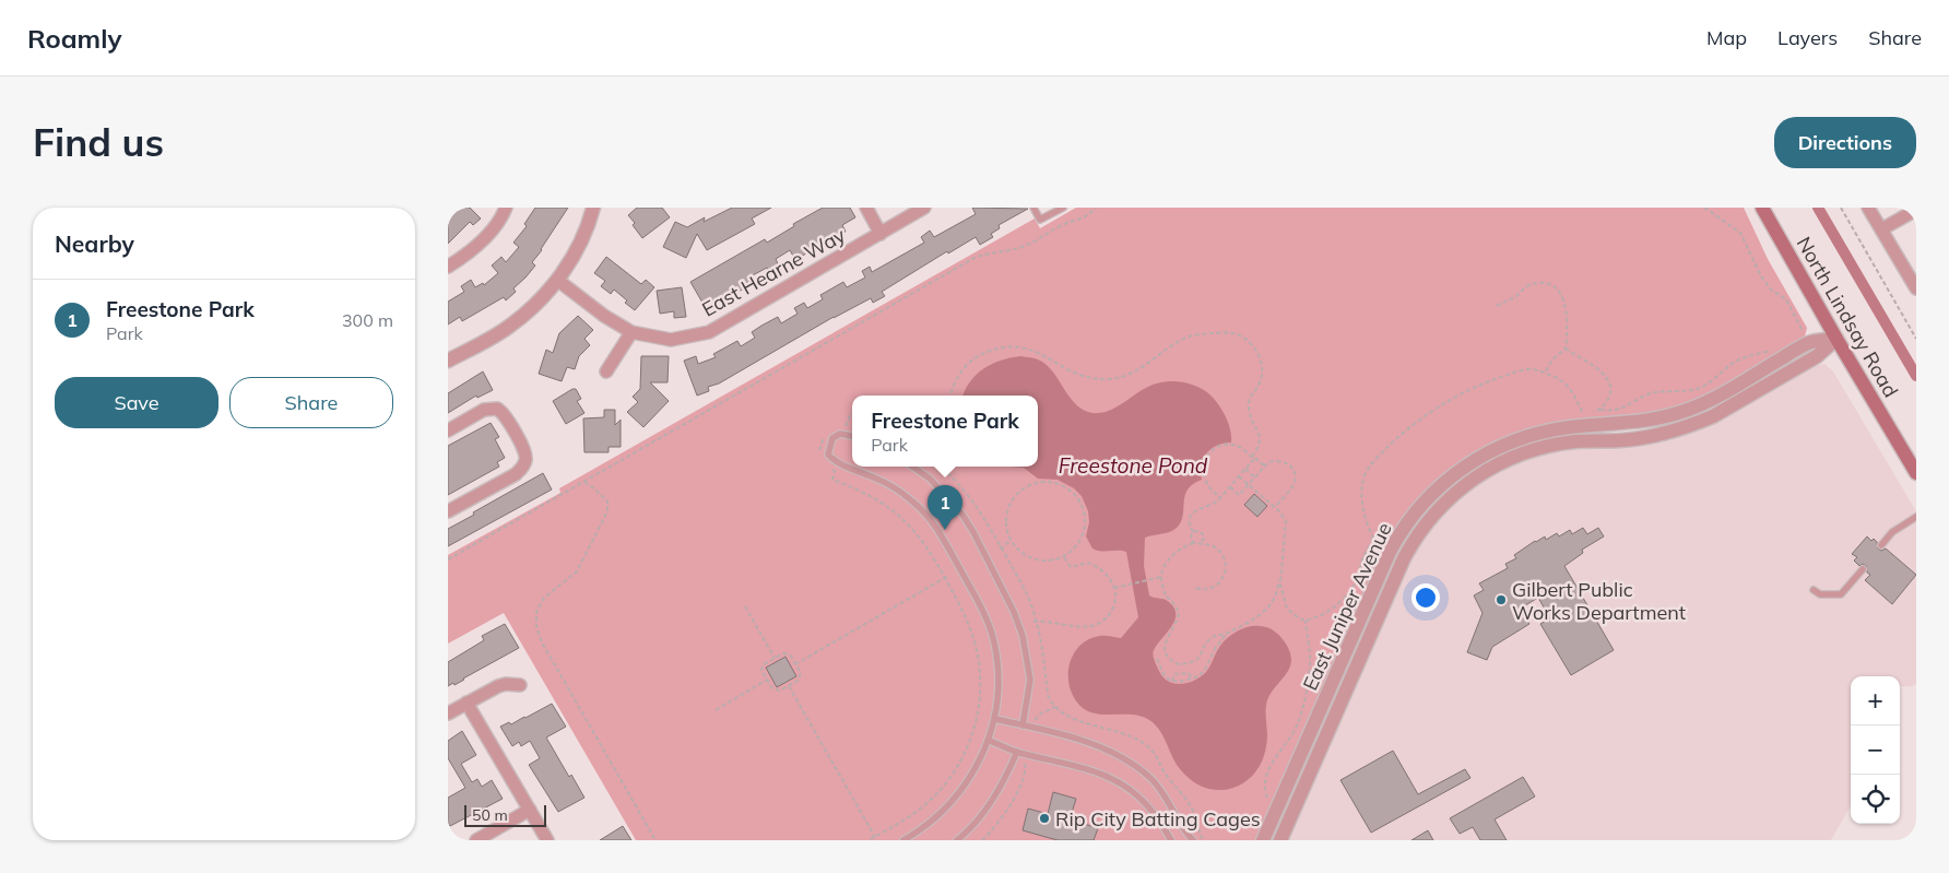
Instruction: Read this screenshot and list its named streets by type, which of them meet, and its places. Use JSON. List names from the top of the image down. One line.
{"streets":{"main road":["North Lindsay Road"],"street":["East Hearne Way","East Juniper Avenue"]},"crossings":[["North Lindsay Road","East Juniper Avenue"]],"water":["Freestone Pond"],"places":["Gilbert Public Works Department","Rip City Batting Cages"],"scale_bar":"50 m","page":{"header":"Roamly","nav":["Map","Layers","Share"],"buttons":["Directions",["Save","Share"]],"title":"Find us","heading":"Nearby","list":[{"mark":"1","name":"Freestone Park","note":"Park","value":"300 m"}],"popup":["Freestone Park","Park"],"pins":"1","map_buttons":["+","−"],"scale":"50 m"}}
